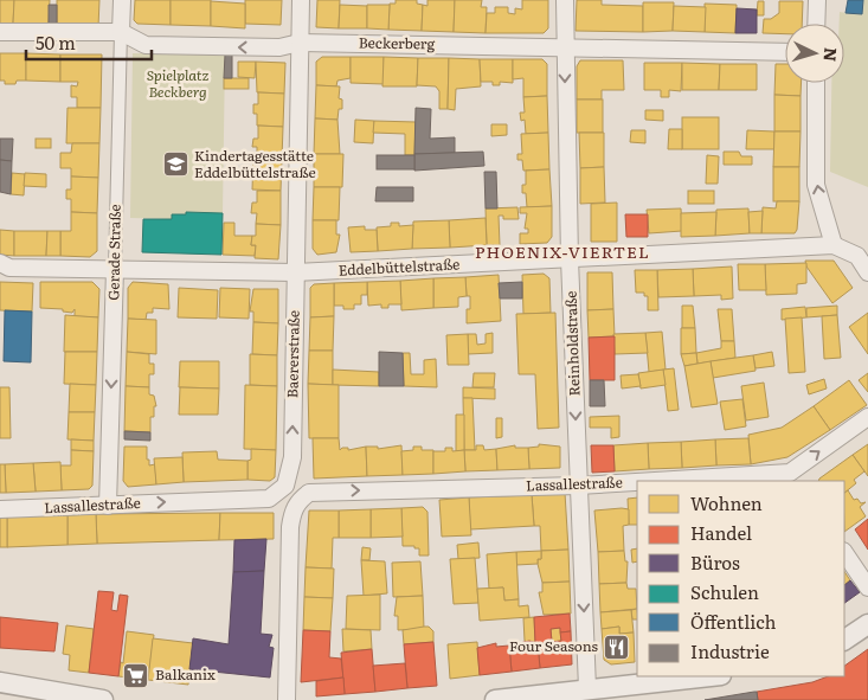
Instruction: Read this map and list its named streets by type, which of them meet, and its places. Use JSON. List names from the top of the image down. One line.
{"streets":{"street":["Beckerberg","Gerade Straße","Eddelbüttelstraße","Reinholdstraße","Baererstraße","Lassallestraße"]},"crossings":[["Beckerberg","Gerade Straße"],["Beckerberg","Reinholdstraße"],["Beckerberg","Baererstraße"],["Gerade Straße","Eddelbüttelstraße"],["Gerade Straße","Lassallestraße"],["Eddelbüttelstraße","Reinholdstraße"],["Eddelbüttelstraße","Baererstraße"],["Reinholdstraße","Lassallestraße"],["Baererstraße","Lassallestraße"]],"one_way":["Gerade Straße","Reinholdstraße","Baererstraße","Lassallestraße"],"districts":["PHOENIX-VIERTEL"],"parks":["Spielplatz Beckberg"],"places":{"school or university":["Kindertagesstätte Eddelbüttelstraße"],"restaurant":["Four Seasons"],"supermarket":["Balkanix"]},"legend":["Wohnen","Handel","Büros","Schulen","Öffentlich","Industrie"],"scale_bar":"50 m","north":"right"}
